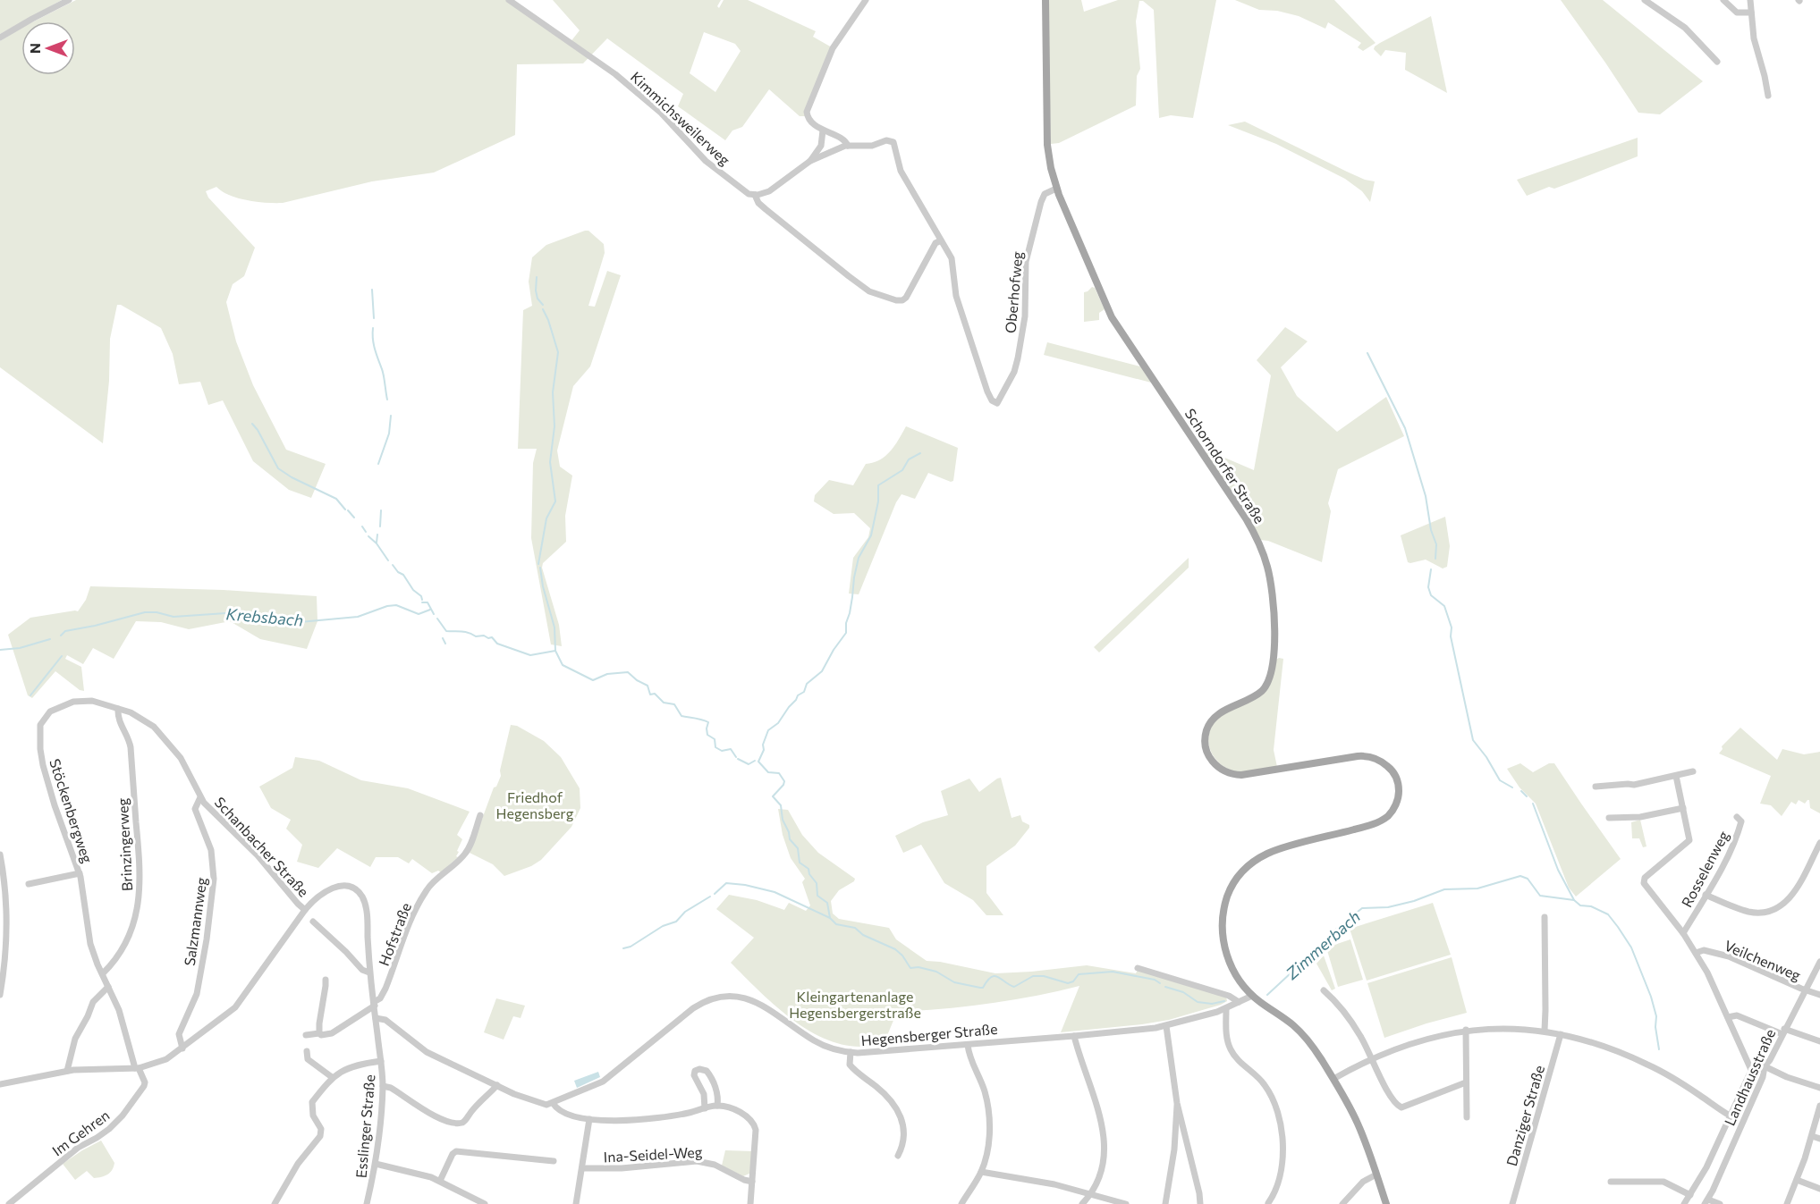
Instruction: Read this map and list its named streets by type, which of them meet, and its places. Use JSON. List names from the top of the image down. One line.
{"streets":{"main road":["Schorndorfer Straße"],"street":["Kimmichsweilerweg","Oberhofweg","Stöckenbergweg","Brinzingerweg","Schanbacher Straße","Rosselenweg","Salzmannweg","Hofstraße","Veilchenweg","Hegensberger Straße","Landhausstraße","Danziger Straße","Esslinger Straße","Im Gehren","Ina-Seidel-Weg"]},"crossings":[["Kimmichsweilerweg","Oberhofweg"],["Oberhofweg","Schorndorfer Straße"],["Schorndorfer Straße","Hegensberger Straße"],["Stöckenbergweg","Brinzingerweg"],["Stöckenbergweg","Schanbacher Straße"],["Stöckenbergweg","Im Gehren"],["Brinzingerweg","Schanbacher Straße"],["Schanbacher Straße","Salzmannweg"],["Schanbacher Straße","Esslinger Straße"],["Hofstraße","Esslinger Straße"],["Veilchenweg","Landhausstraße"]],"water":["Krebsbach","Zimmerbach"],"parks":["Friedhof Hegensberg","Kleingartenanlage Hegensbergerstraße"],"north":"left"}
